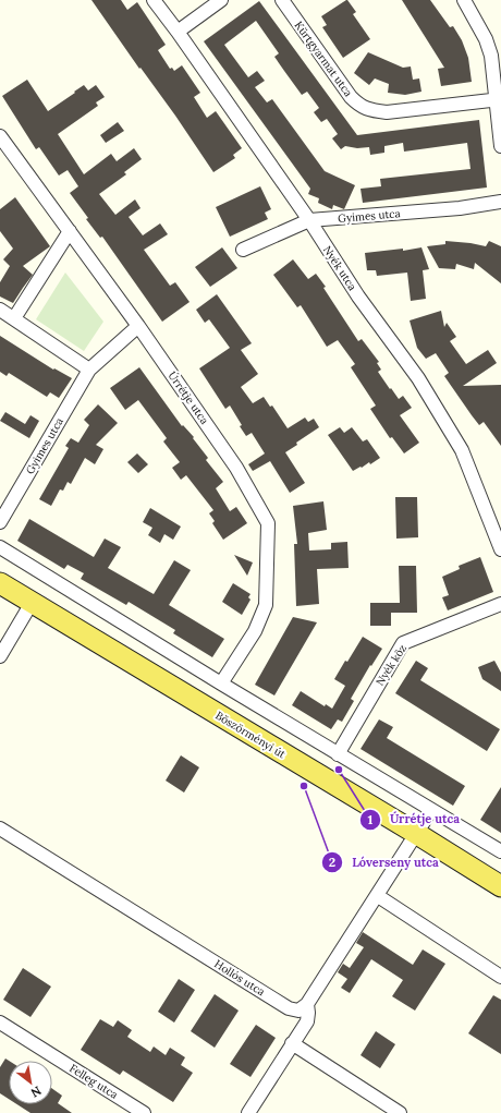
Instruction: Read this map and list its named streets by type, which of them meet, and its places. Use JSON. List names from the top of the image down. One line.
{"streets":{"main road":["Böszörményi út"],"street":["Kürtgyarmat utca","Gyimes utca","Nyék utca","Úrrétje utca","Nyék köz","Hollós utca","Felleg utca"]},"crossings":[["Gyimes utca","Nyék utca"],["Gyimes utca","Úrrétje utca"]],"places":["Úrrétje utca","Lóverseny utca"],"north":"bottom right"}
